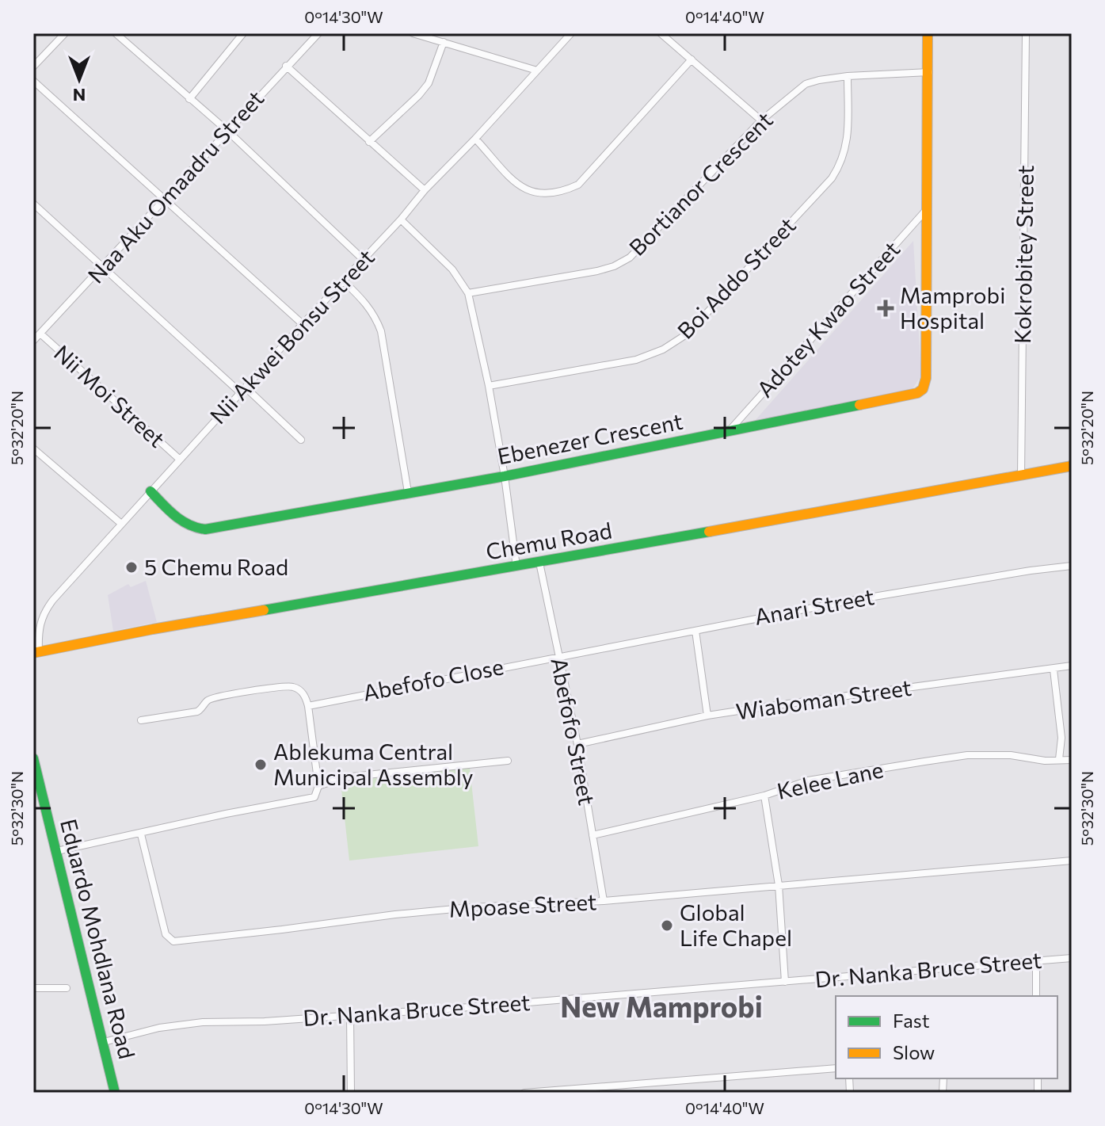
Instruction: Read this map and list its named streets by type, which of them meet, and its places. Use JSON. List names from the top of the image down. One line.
{"streets":{"street":["Bortianor Crescent","Naa Aku Omaadru Street","Kokrobitey Street","Boi Addo Street","Adotey Kwao Street","Nii Akwei Bonsu Street","Nii Moi Street","Ebenezer Crescent","Chemu Road","Anari Street","Abefofo Close","Wiaboman Street","Abefofo Street","Kelee Lane","Mpoase Street","Eduardo Mohdlana Road","Dr. Nanka Bruce Street"]},"crossings":[["Bortianor Crescent","Boi Addo Street"],["Bortianor Crescent","Ebenezer Crescent"],["Naa Aku Omaadru Street","Nii Moi Street"],["Kokrobitey Street","Chemu Road"],["Adotey Kwao Street","Ebenezer Crescent"],["Nii Akwei Bonsu Street","Nii Moi Street"],["Nii Akwei Bonsu Street","Ebenezer Crescent"],["Nii Akwei Bonsu Street","Chemu Road"],["Chemu Road","Abefofo Street"],["Anari Street","Abefofo Close"],["Anari Street","Abefofo Street"],["Abefofo Close","Abefofo Street"],["Wiaboman Street","Abefofo Street"],["Abefofo Street","Kelee Lane"],["Abefofo Street","Mpoase Street"],["Eduardo Mohdlana Road","Dr. Nanka Bruce Street"]],"districts":["New Mamprobi"],"places":{"health":["Mamprobi Hospital"],"other":["5 Chemu Road","Ablekuma Central Municipal Assembly","Global Life Chapel"]},"legend":["Fast","Slow"],"north":"bottom","coordinates":["0°14'30\"W","0°14'40\"W","5°32'20\"N","5°32'30\"N"]}
